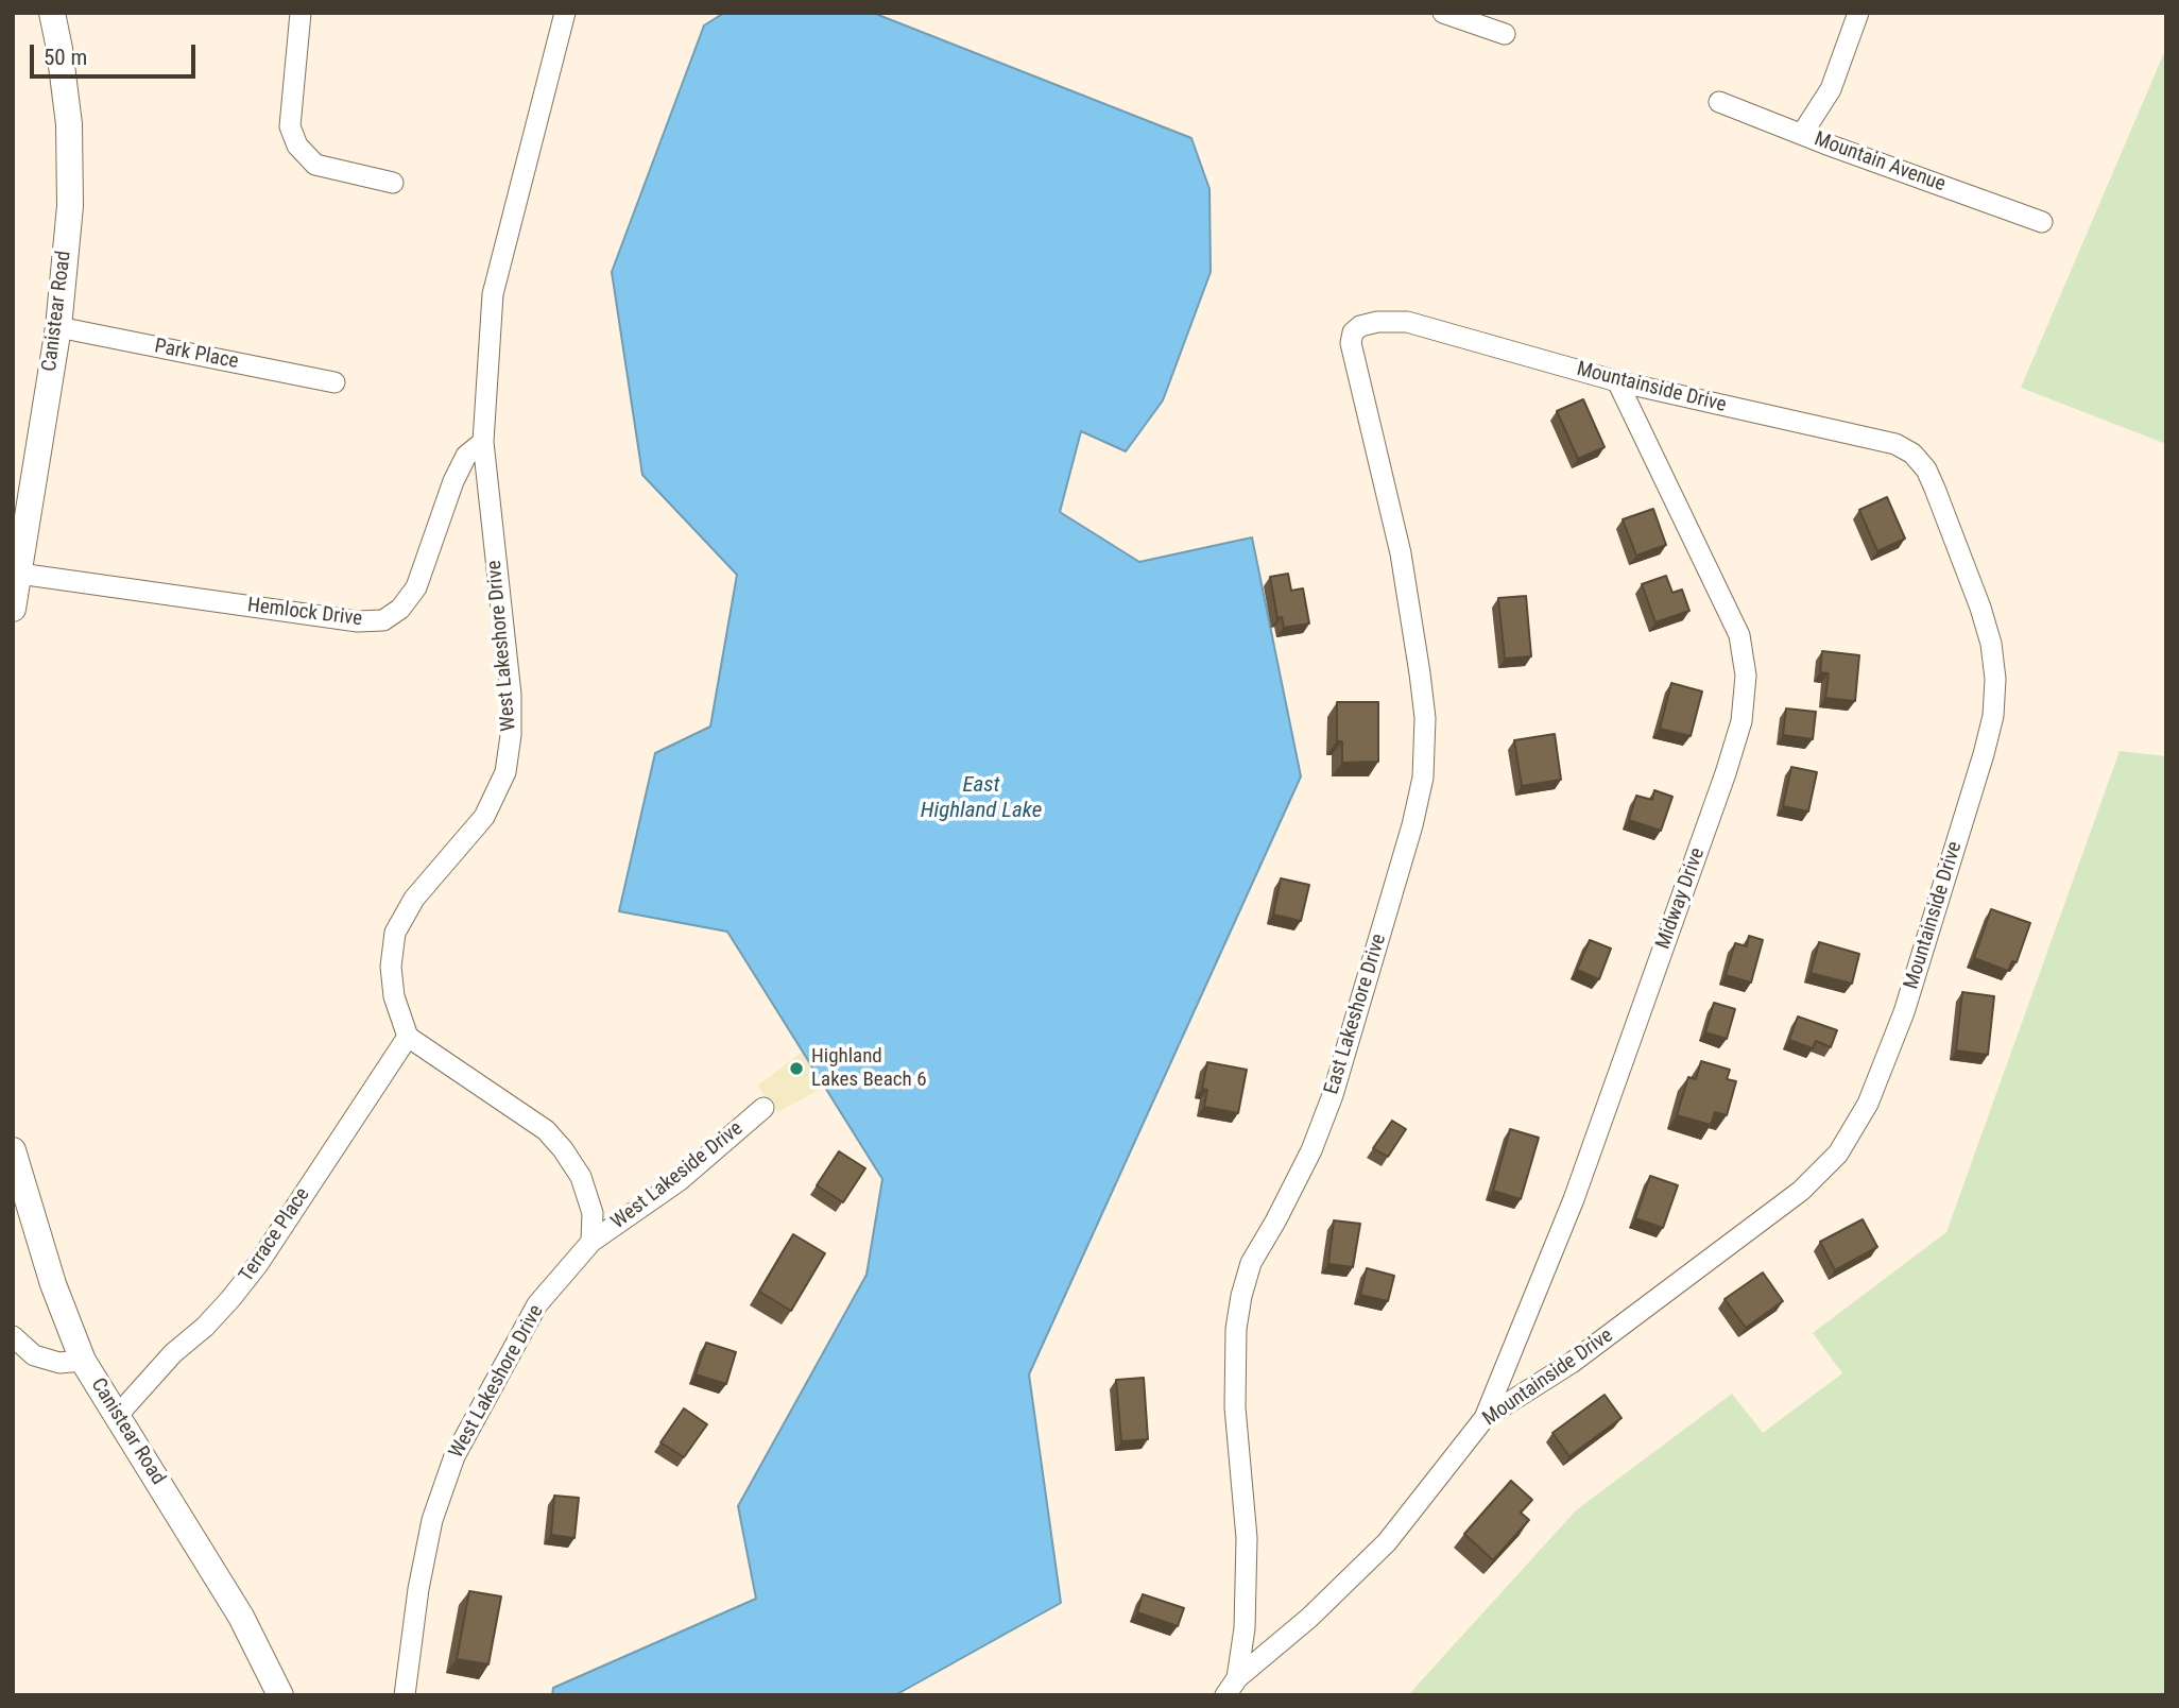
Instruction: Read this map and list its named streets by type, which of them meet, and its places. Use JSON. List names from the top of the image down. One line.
{"streets":{"street":["Mountain Avenue","Canistear Road","Park Place","Mountainside Drive","Hemlock Drive","West Lakeshore Drive","Midway Drive","East Lakeshore Drive","West Lakeside Drive","Terrace Place"]},"crossings":[["Canistear Road","Park Place"],["Canistear Road","Hemlock Drive"],["Canistear Road","Terrace Place"],["Mountainside Drive","Midway Drive"],["Mountainside Drive","East Lakeshore Drive"],["Hemlock Drive","West Lakeshore Drive"],["West Lakeshore Drive","West Lakeside Drive"],["West Lakeshore Drive","Terrace Place"]],"water":["East Highland Lake"],"places":["Highland Lakes Beach 6"],"scale_bar":"50 m"}
